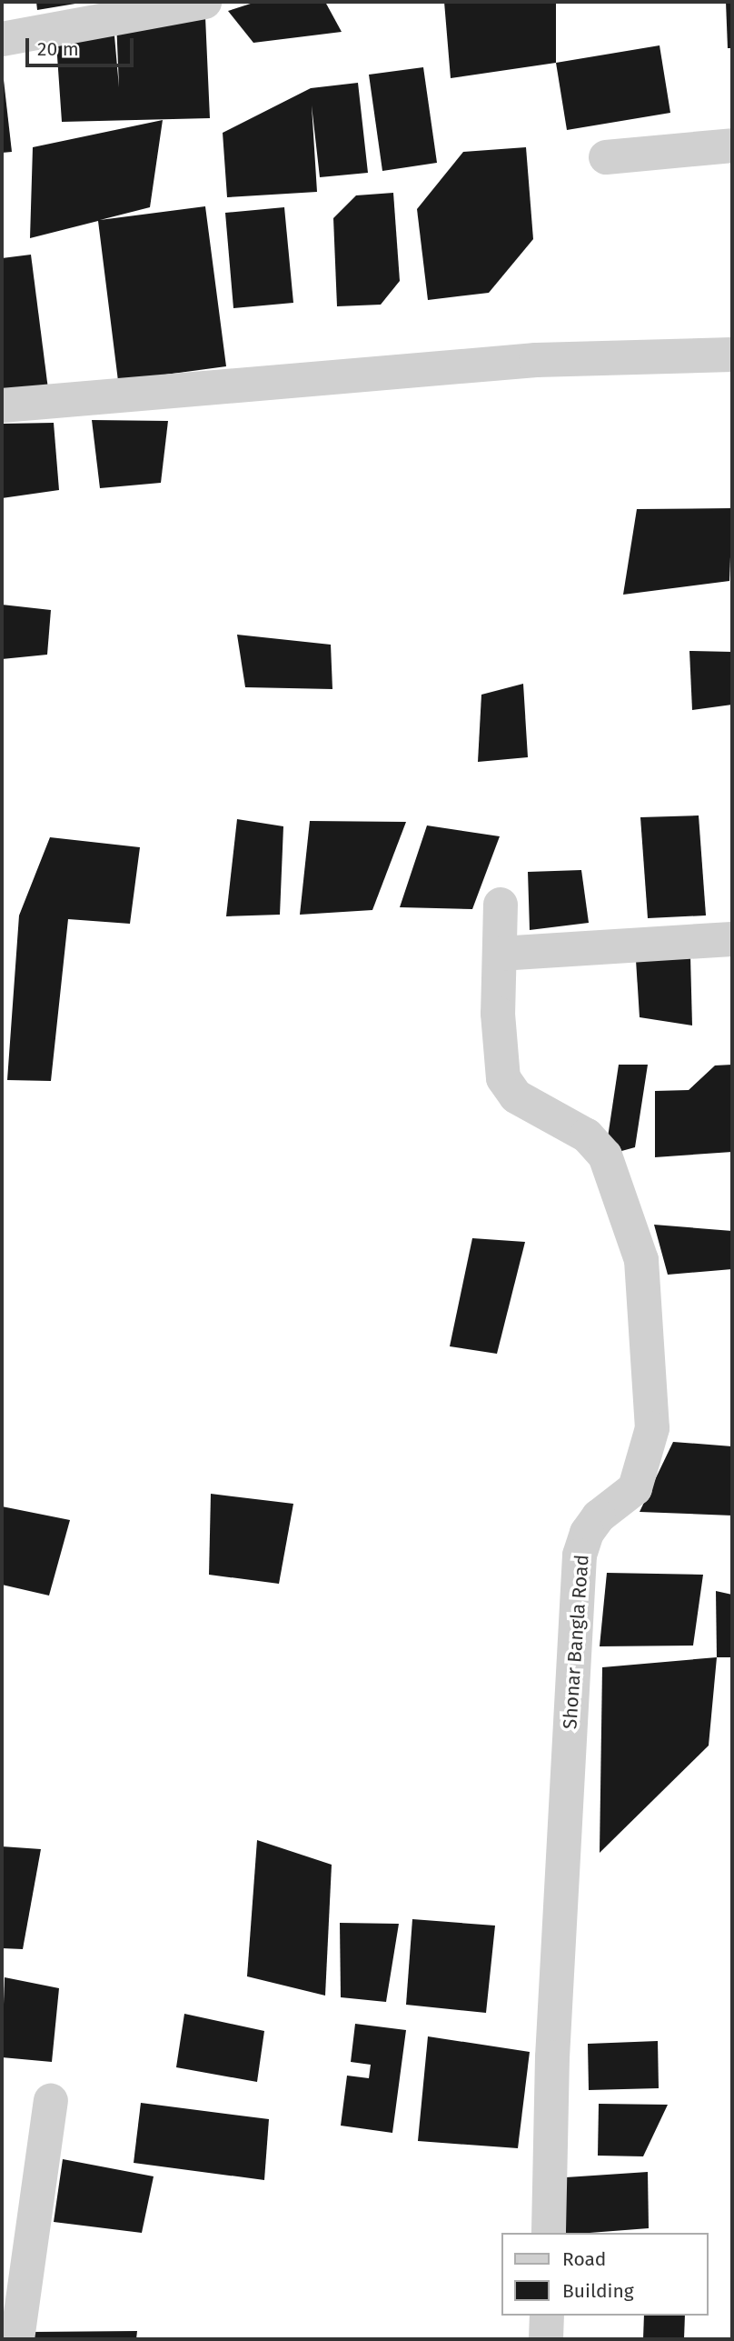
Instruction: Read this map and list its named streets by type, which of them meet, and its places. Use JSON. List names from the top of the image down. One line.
{"streets":{"street":["Shonar Bangla Road"]},"legend":["Road","Building"],"scale_bar":"20 m"}
